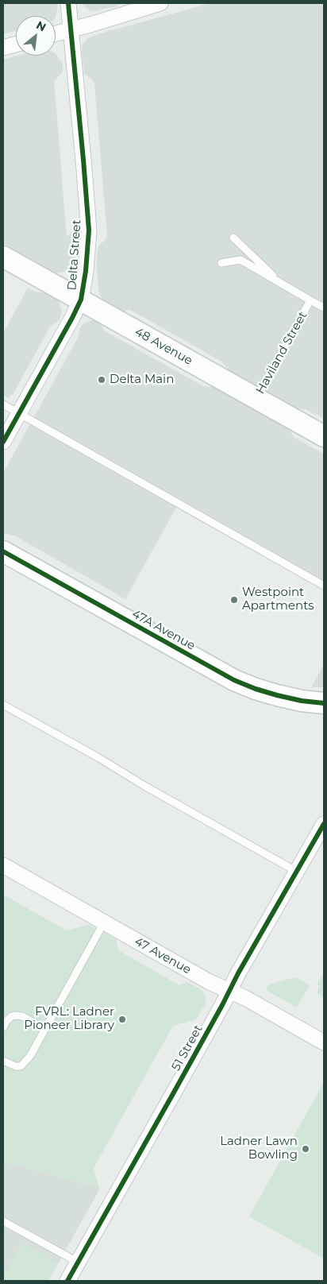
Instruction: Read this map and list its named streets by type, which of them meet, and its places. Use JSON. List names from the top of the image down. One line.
{"streets":{"street":["Delta Street","48 Avenue","47A Avenue","47 Avenue","51 Street"],"lane":["Haviland Street"]},"crossings":[["Delta Street","48 Avenue"],["48 Avenue","Haviland Street"],["47 Avenue","51 Street"]],"places":["Delta Main","Westpoint Apartments","FVRL: Ladner Pioneer Library","Ladner Lawn Bowling"],"north":"top right"}
